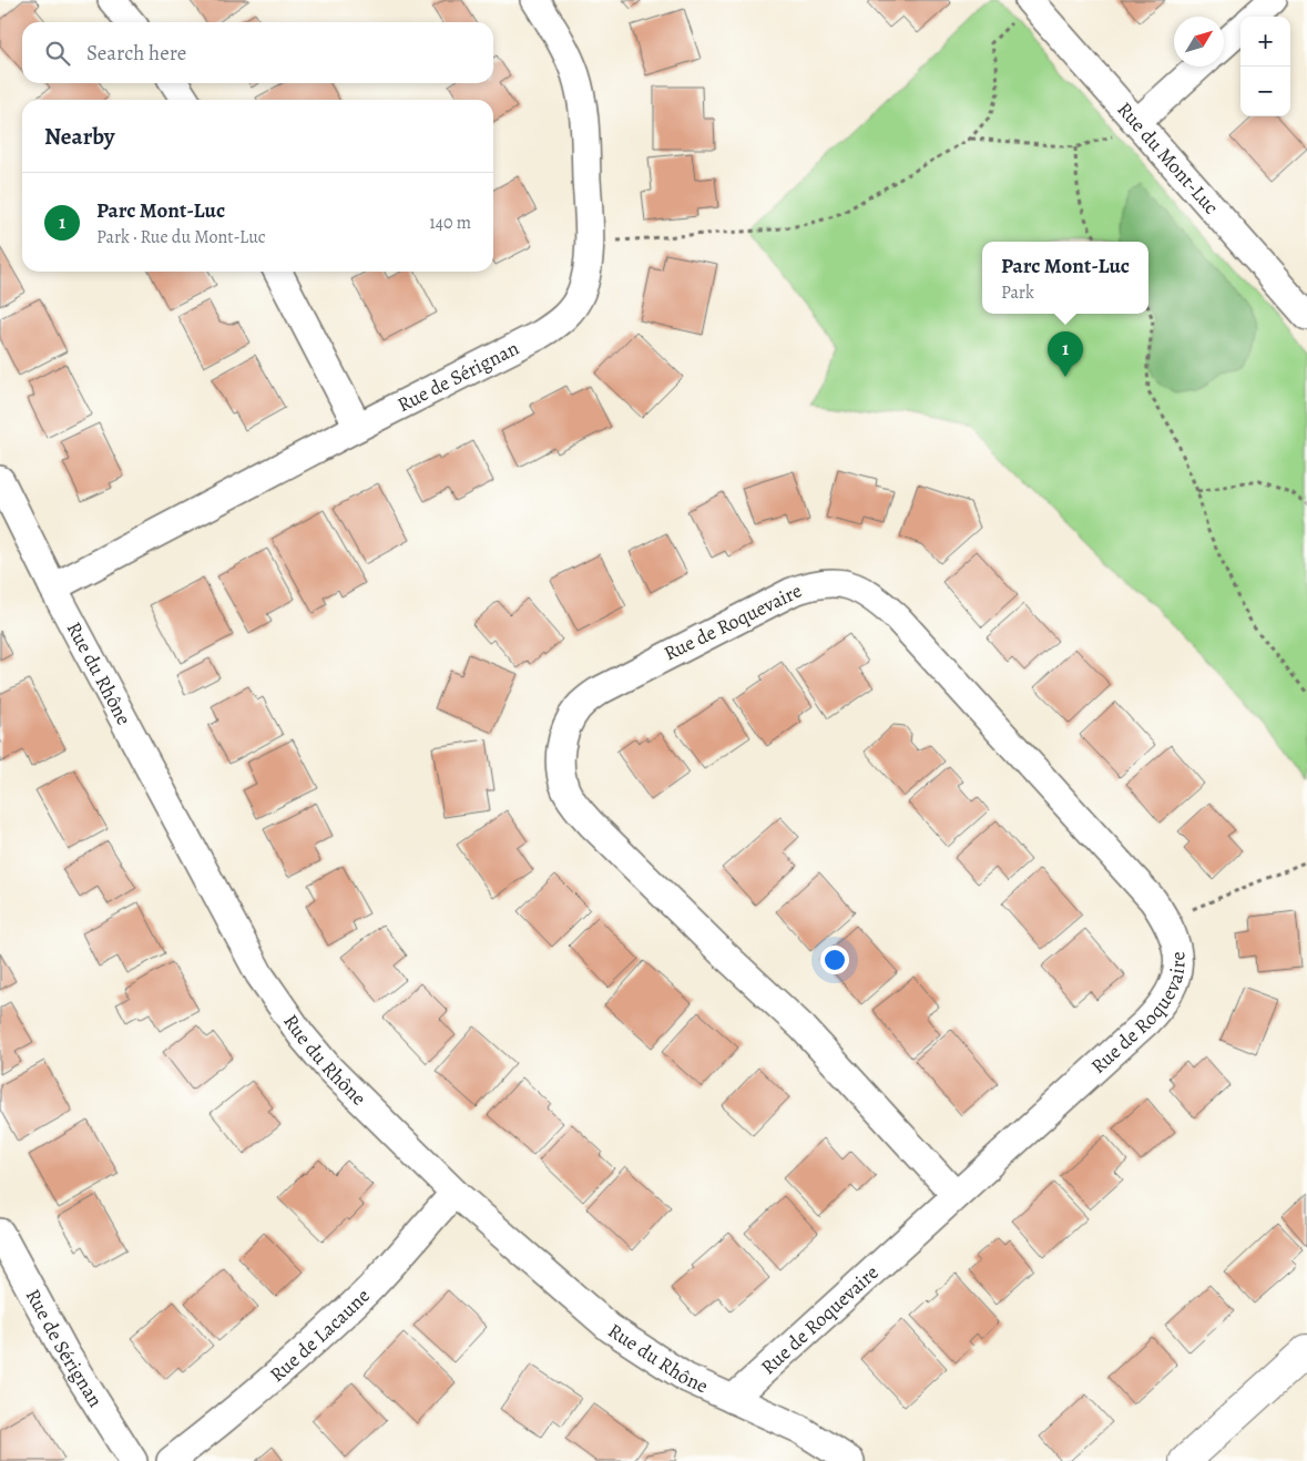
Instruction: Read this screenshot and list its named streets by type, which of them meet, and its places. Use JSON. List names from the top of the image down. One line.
{"streets":{"street":["Rue du Mont-Luc","Rue de Sérignan","Rue de Roquevaire","Rue du Rhône","Rue de Lacaune"]},"crossings":[["Rue de Sérignan","Rue du Rhône"],["Rue de Roquevaire","Rue du Rhône"],["Rue du Rhône","Rue de Lacaune"]],"north":"top right","page":{"map_buttons":["+","−"],"search":"Search here","heading":"Nearby","list":[{"mark":"1","name":"Parc Mont-Luc","note":"Park · Rue du Mont-Luc","value":"140 m"}],"popup":["Parc Mont-Luc","Park"],"pins":"1"}}
